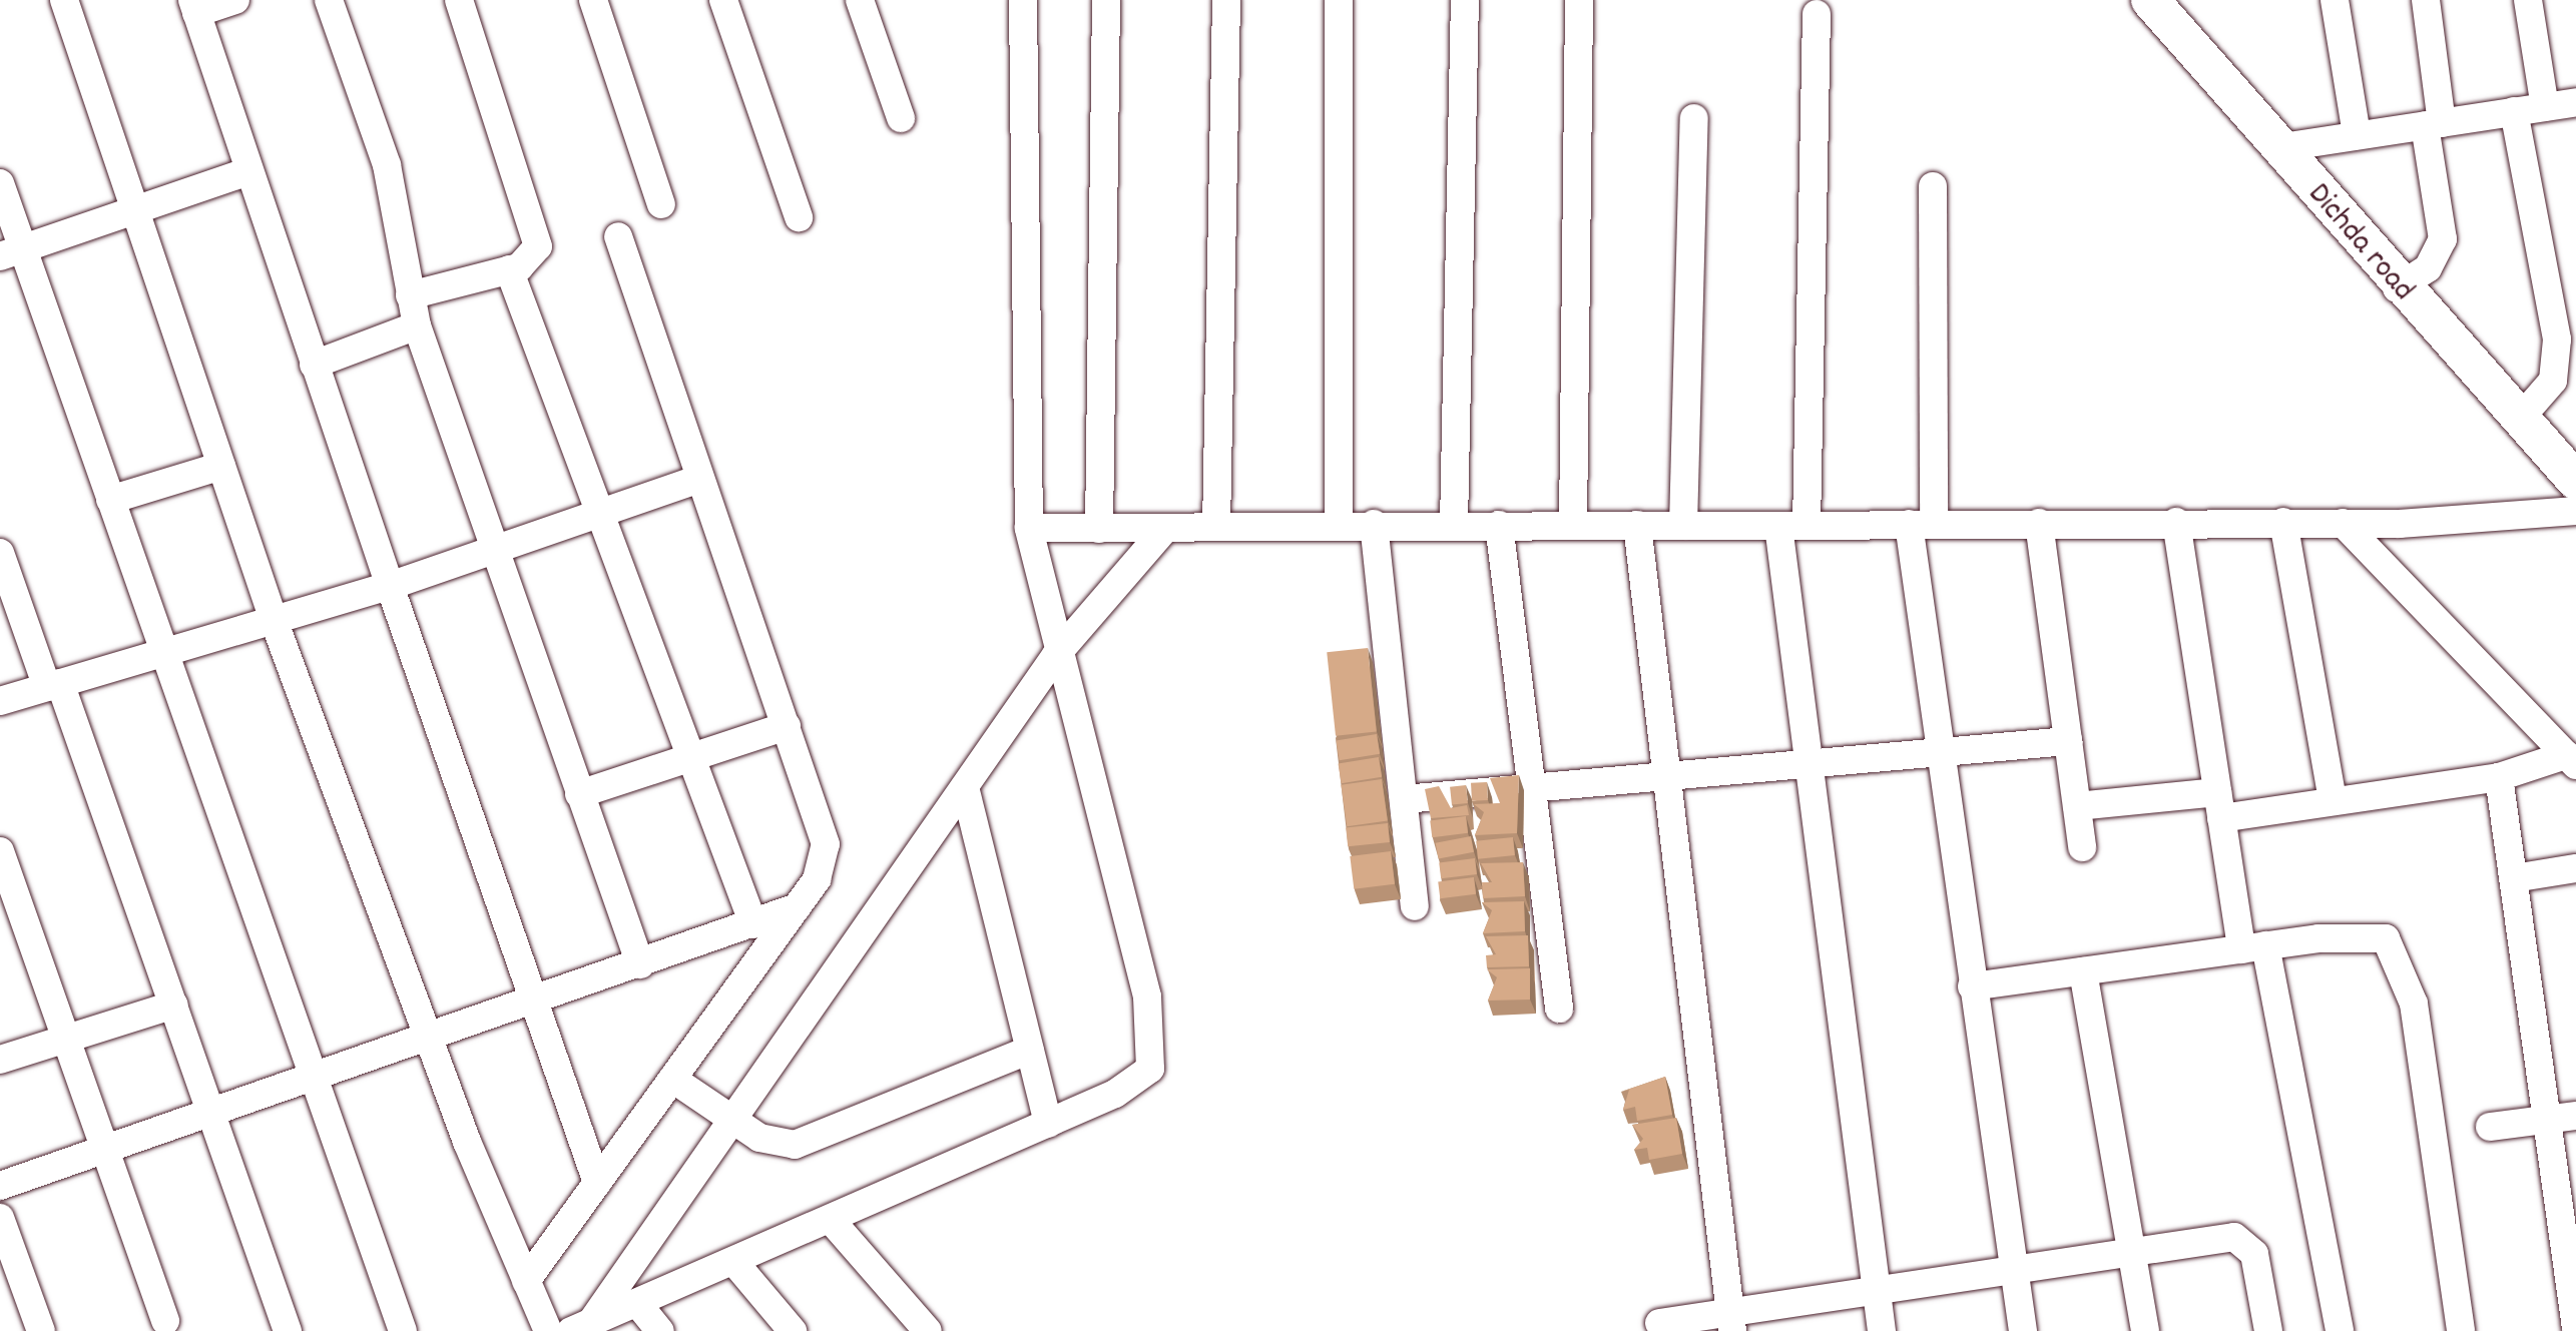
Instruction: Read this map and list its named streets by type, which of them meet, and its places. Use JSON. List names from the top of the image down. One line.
{"streets":{"main road":["Dichda road"]}}
